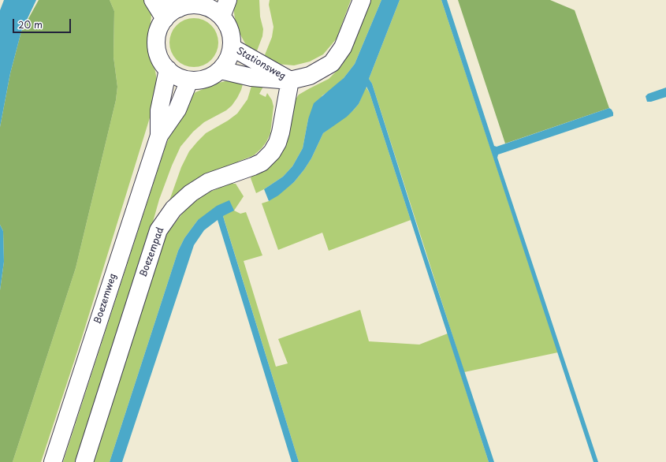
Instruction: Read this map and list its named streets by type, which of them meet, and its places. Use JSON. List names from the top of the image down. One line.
{"streets":{"street":["Stationsweg","Boezempad","Boezemweg"]},"crossings":[["Stationsweg","Boezempad"],["Stationsweg","Boezemweg"]],"scale_bar":"20 m"}
